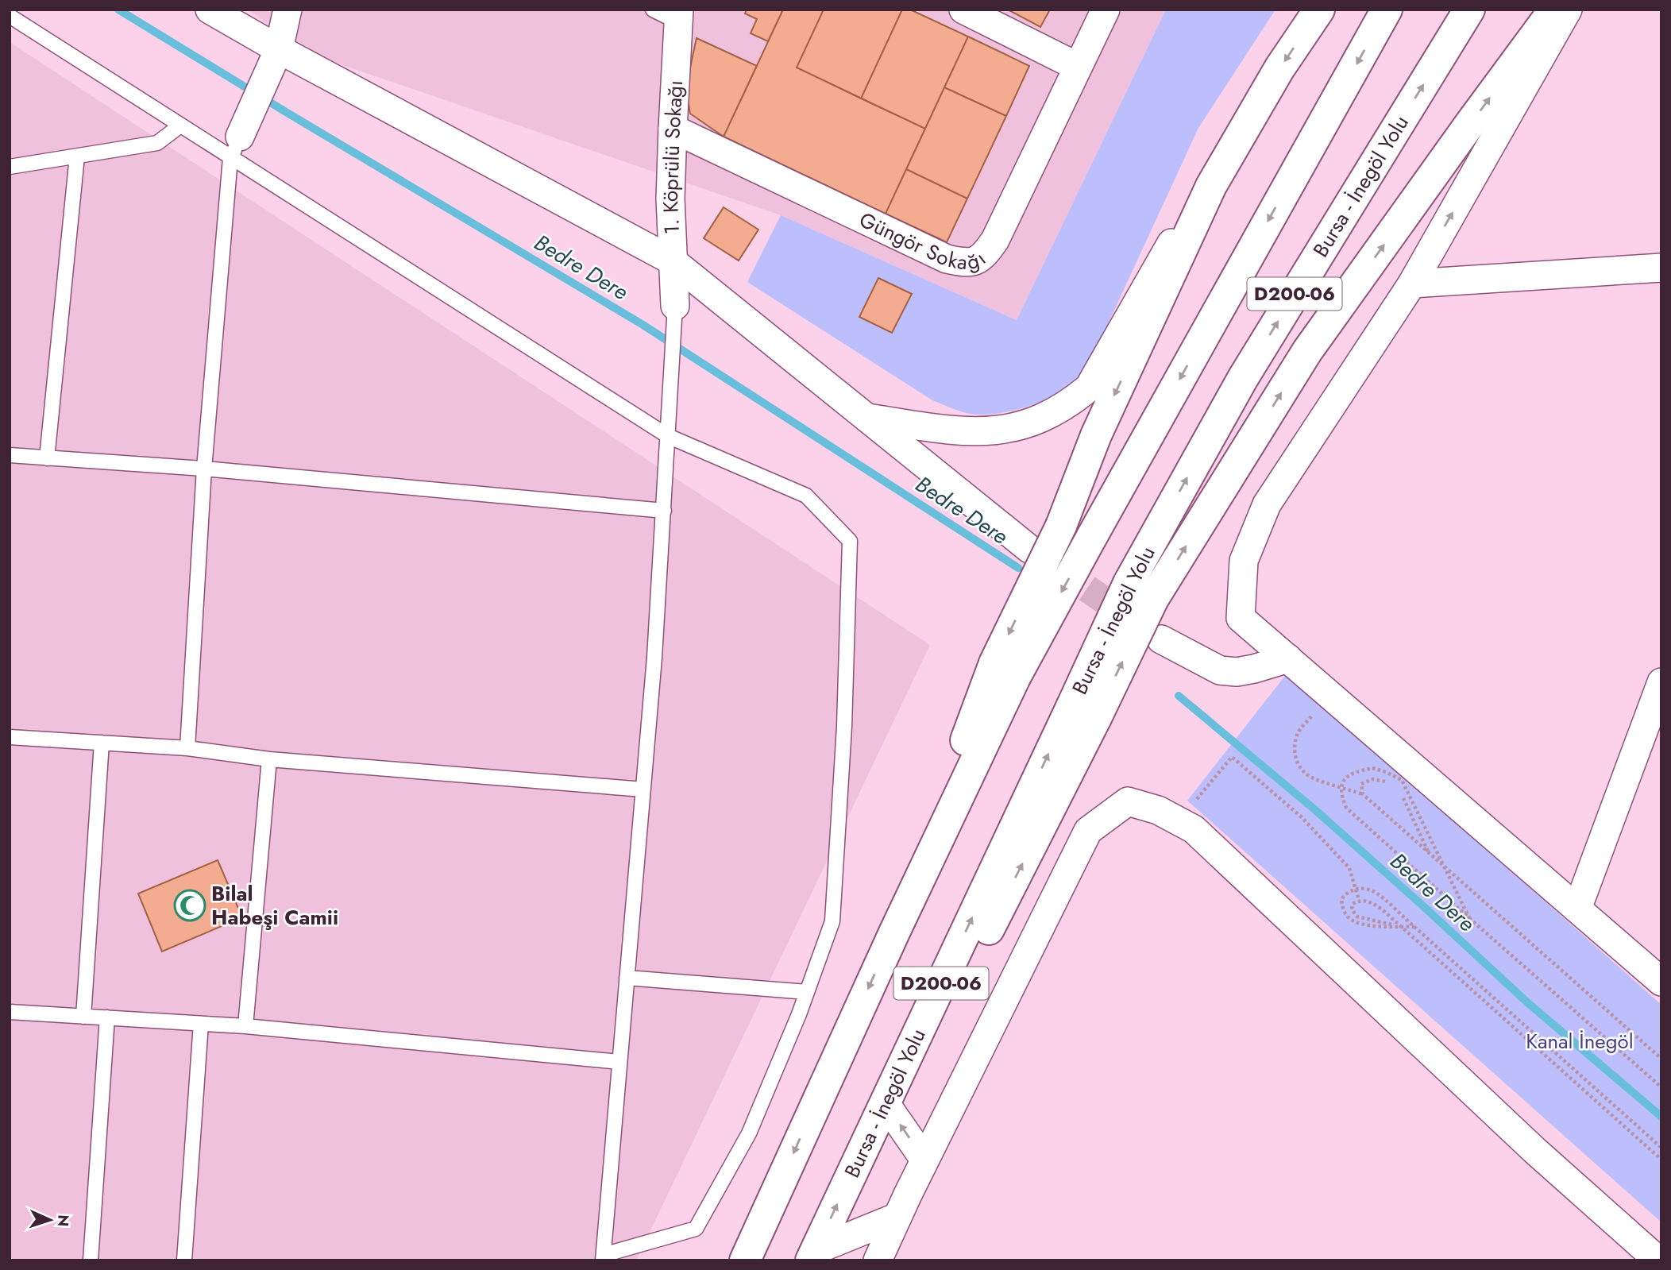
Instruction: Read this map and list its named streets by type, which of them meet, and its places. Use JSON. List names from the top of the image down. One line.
{"streets":{"highway":["Bursa - İnegöl Yolu","D200-06"],"street":["1. Köprülü Sokağı","Güngör Sokağı"]},"crossings":[["1. Köprülü Sokağı","Güngör Sokağı"]],"water":["Bedre Dere"],"parks":["Kanal İnegöl"],"places":{"mosque":["Bilal Habeşi Camii"]},"north":"right"}
